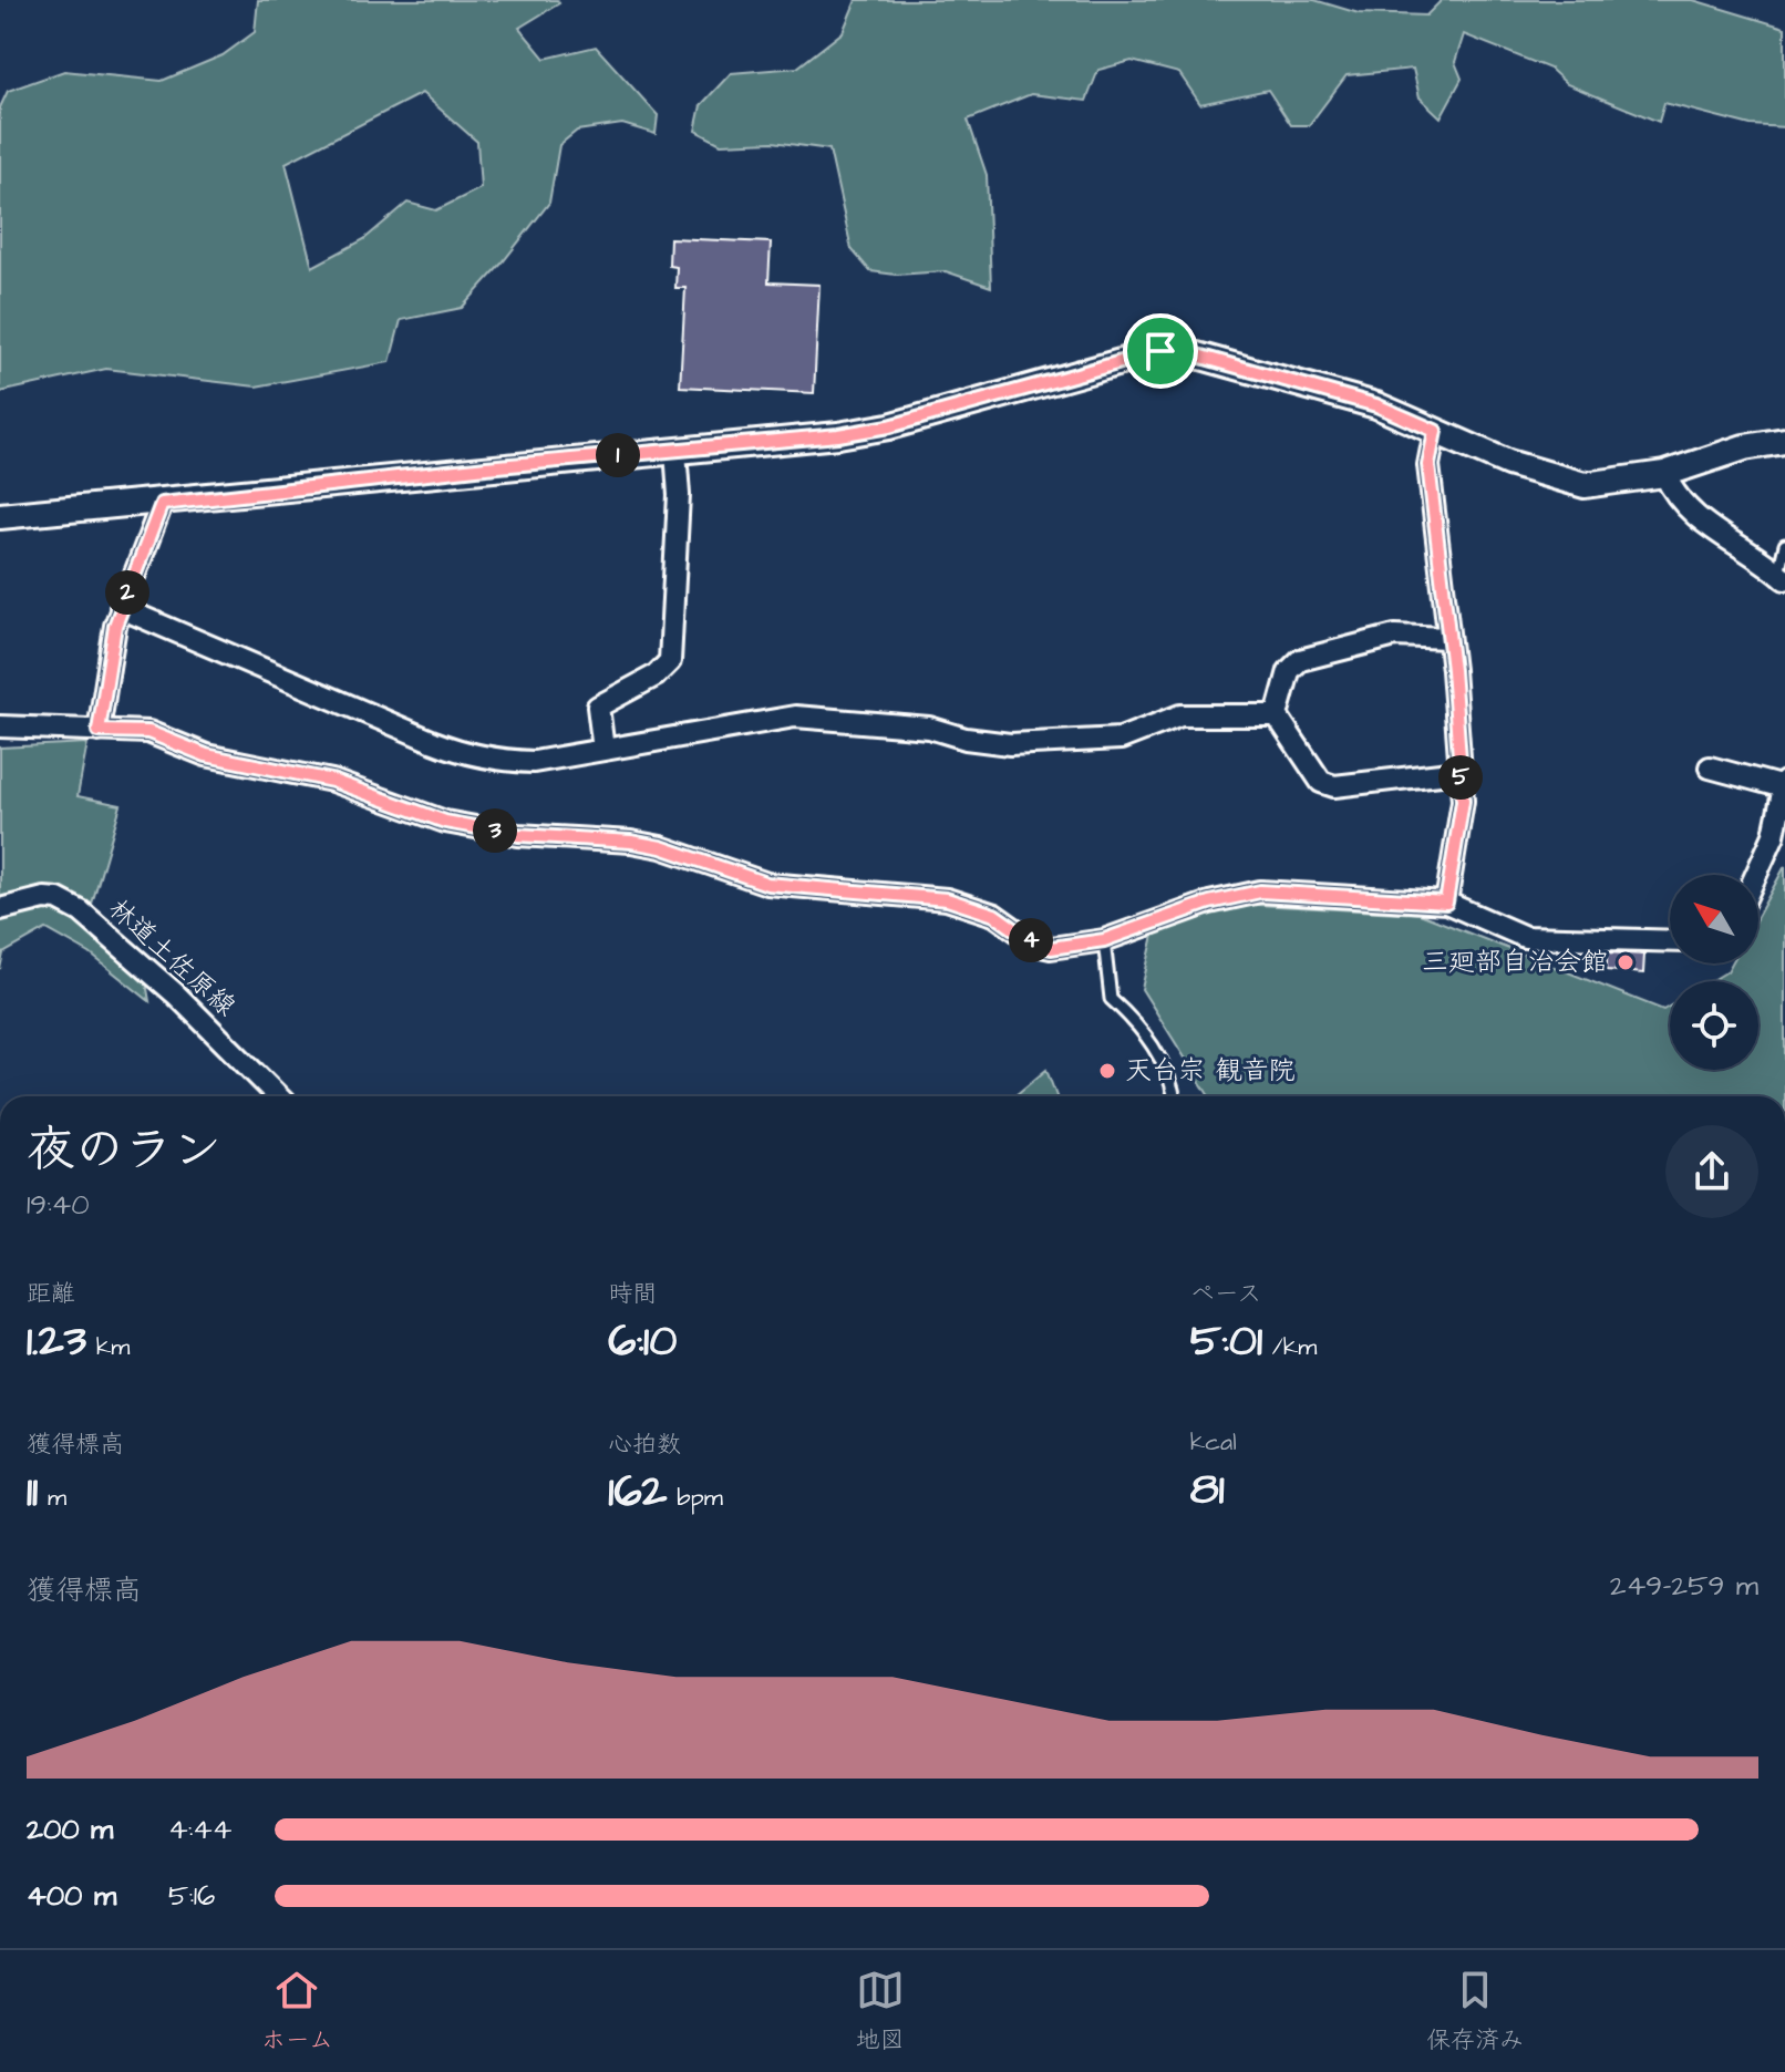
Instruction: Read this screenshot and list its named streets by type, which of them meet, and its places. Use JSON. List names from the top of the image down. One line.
{"streets":{"street":["林道土佐原線"]},"places":["三廻部自治会館","天台宗 観音院"],"north":"top left","page":{"pins":["1","2","5","3","4"],"heading":["夜のラン","19:40"],"stats":[["距離","1.23 km"],["時間","6:10"],["ペース","5:01 /km"],["獲得標高","11 m"],["心拍数","162 bpm"],["kcal","81"]],"chart":["獲得標高","249–259 m"],"list":[{"name":"200 m","note":"4:44"},{"name":"400 m","note":"5:16"}],"tabs":["ホーム","地図","保存済み"]}}
